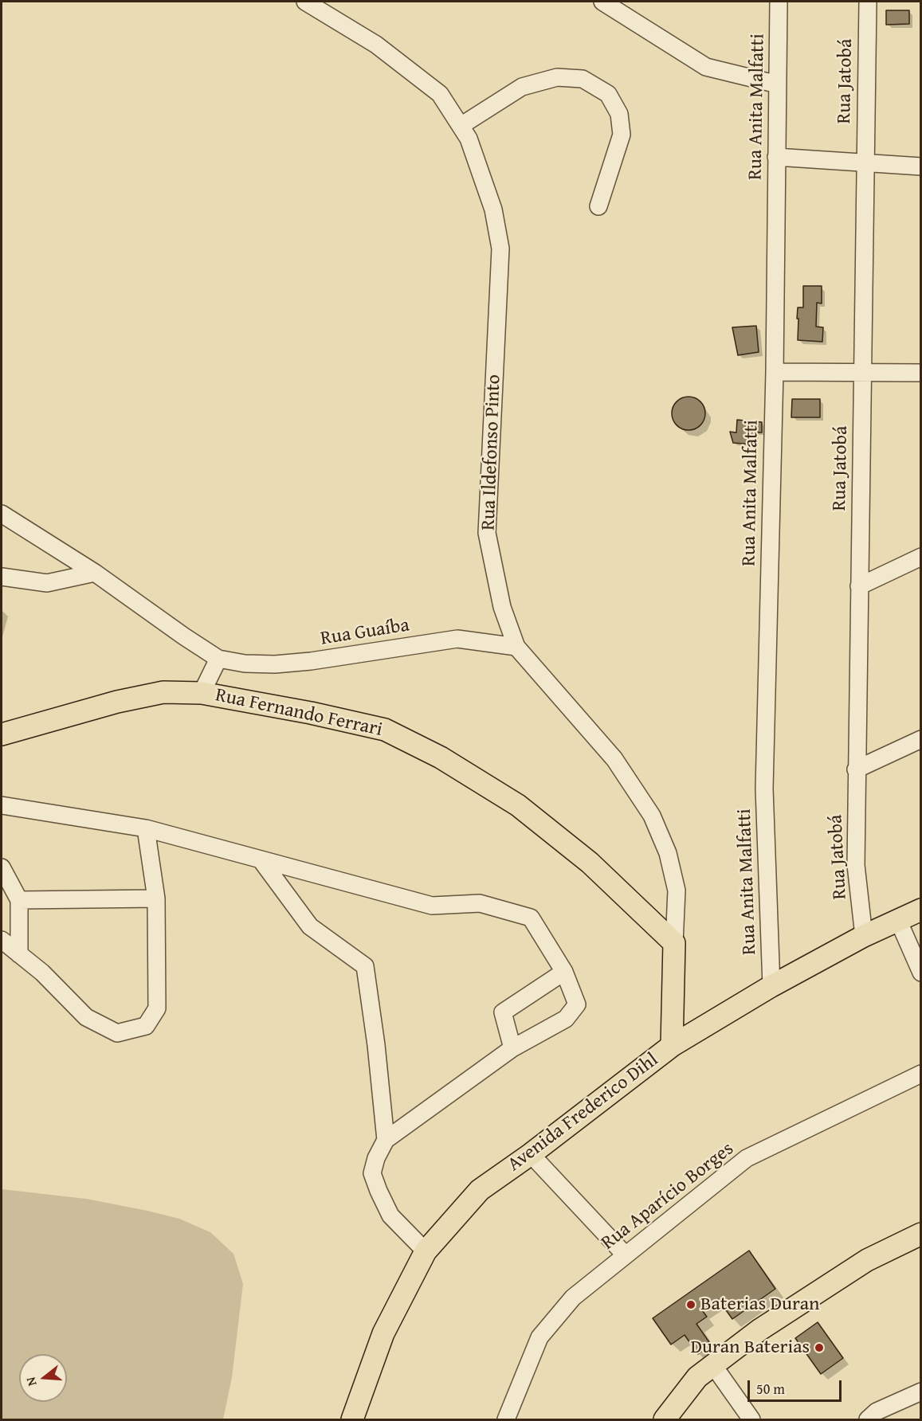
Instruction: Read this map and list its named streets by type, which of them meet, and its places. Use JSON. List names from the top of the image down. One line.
{"streets":{"main road":["Rua Ildefonso Pinto","Rua Fernando Ferrari","Avenida Frederico Dihl"],"street":["Rua Jatobá","Rua Anita Malfatti","Rua Guaíba","Rua Aparício Borges"]},"crossings":[["Rua Jatobá","Avenida Frederico Dihl"],["Rua Anita Malfatti","Avenida Frederico Dihl"],["Rua Ildefonso Pinto","Rua Guaíba"],["Rua Ildefonso Pinto","Rua Fernando Ferrari"],["Rua Ildefonso Pinto","Avenida Frederico Dihl"]],"places":["Baterias Duran","Duran Baterias"],"scale_bar":"50 m","north":"left"}
